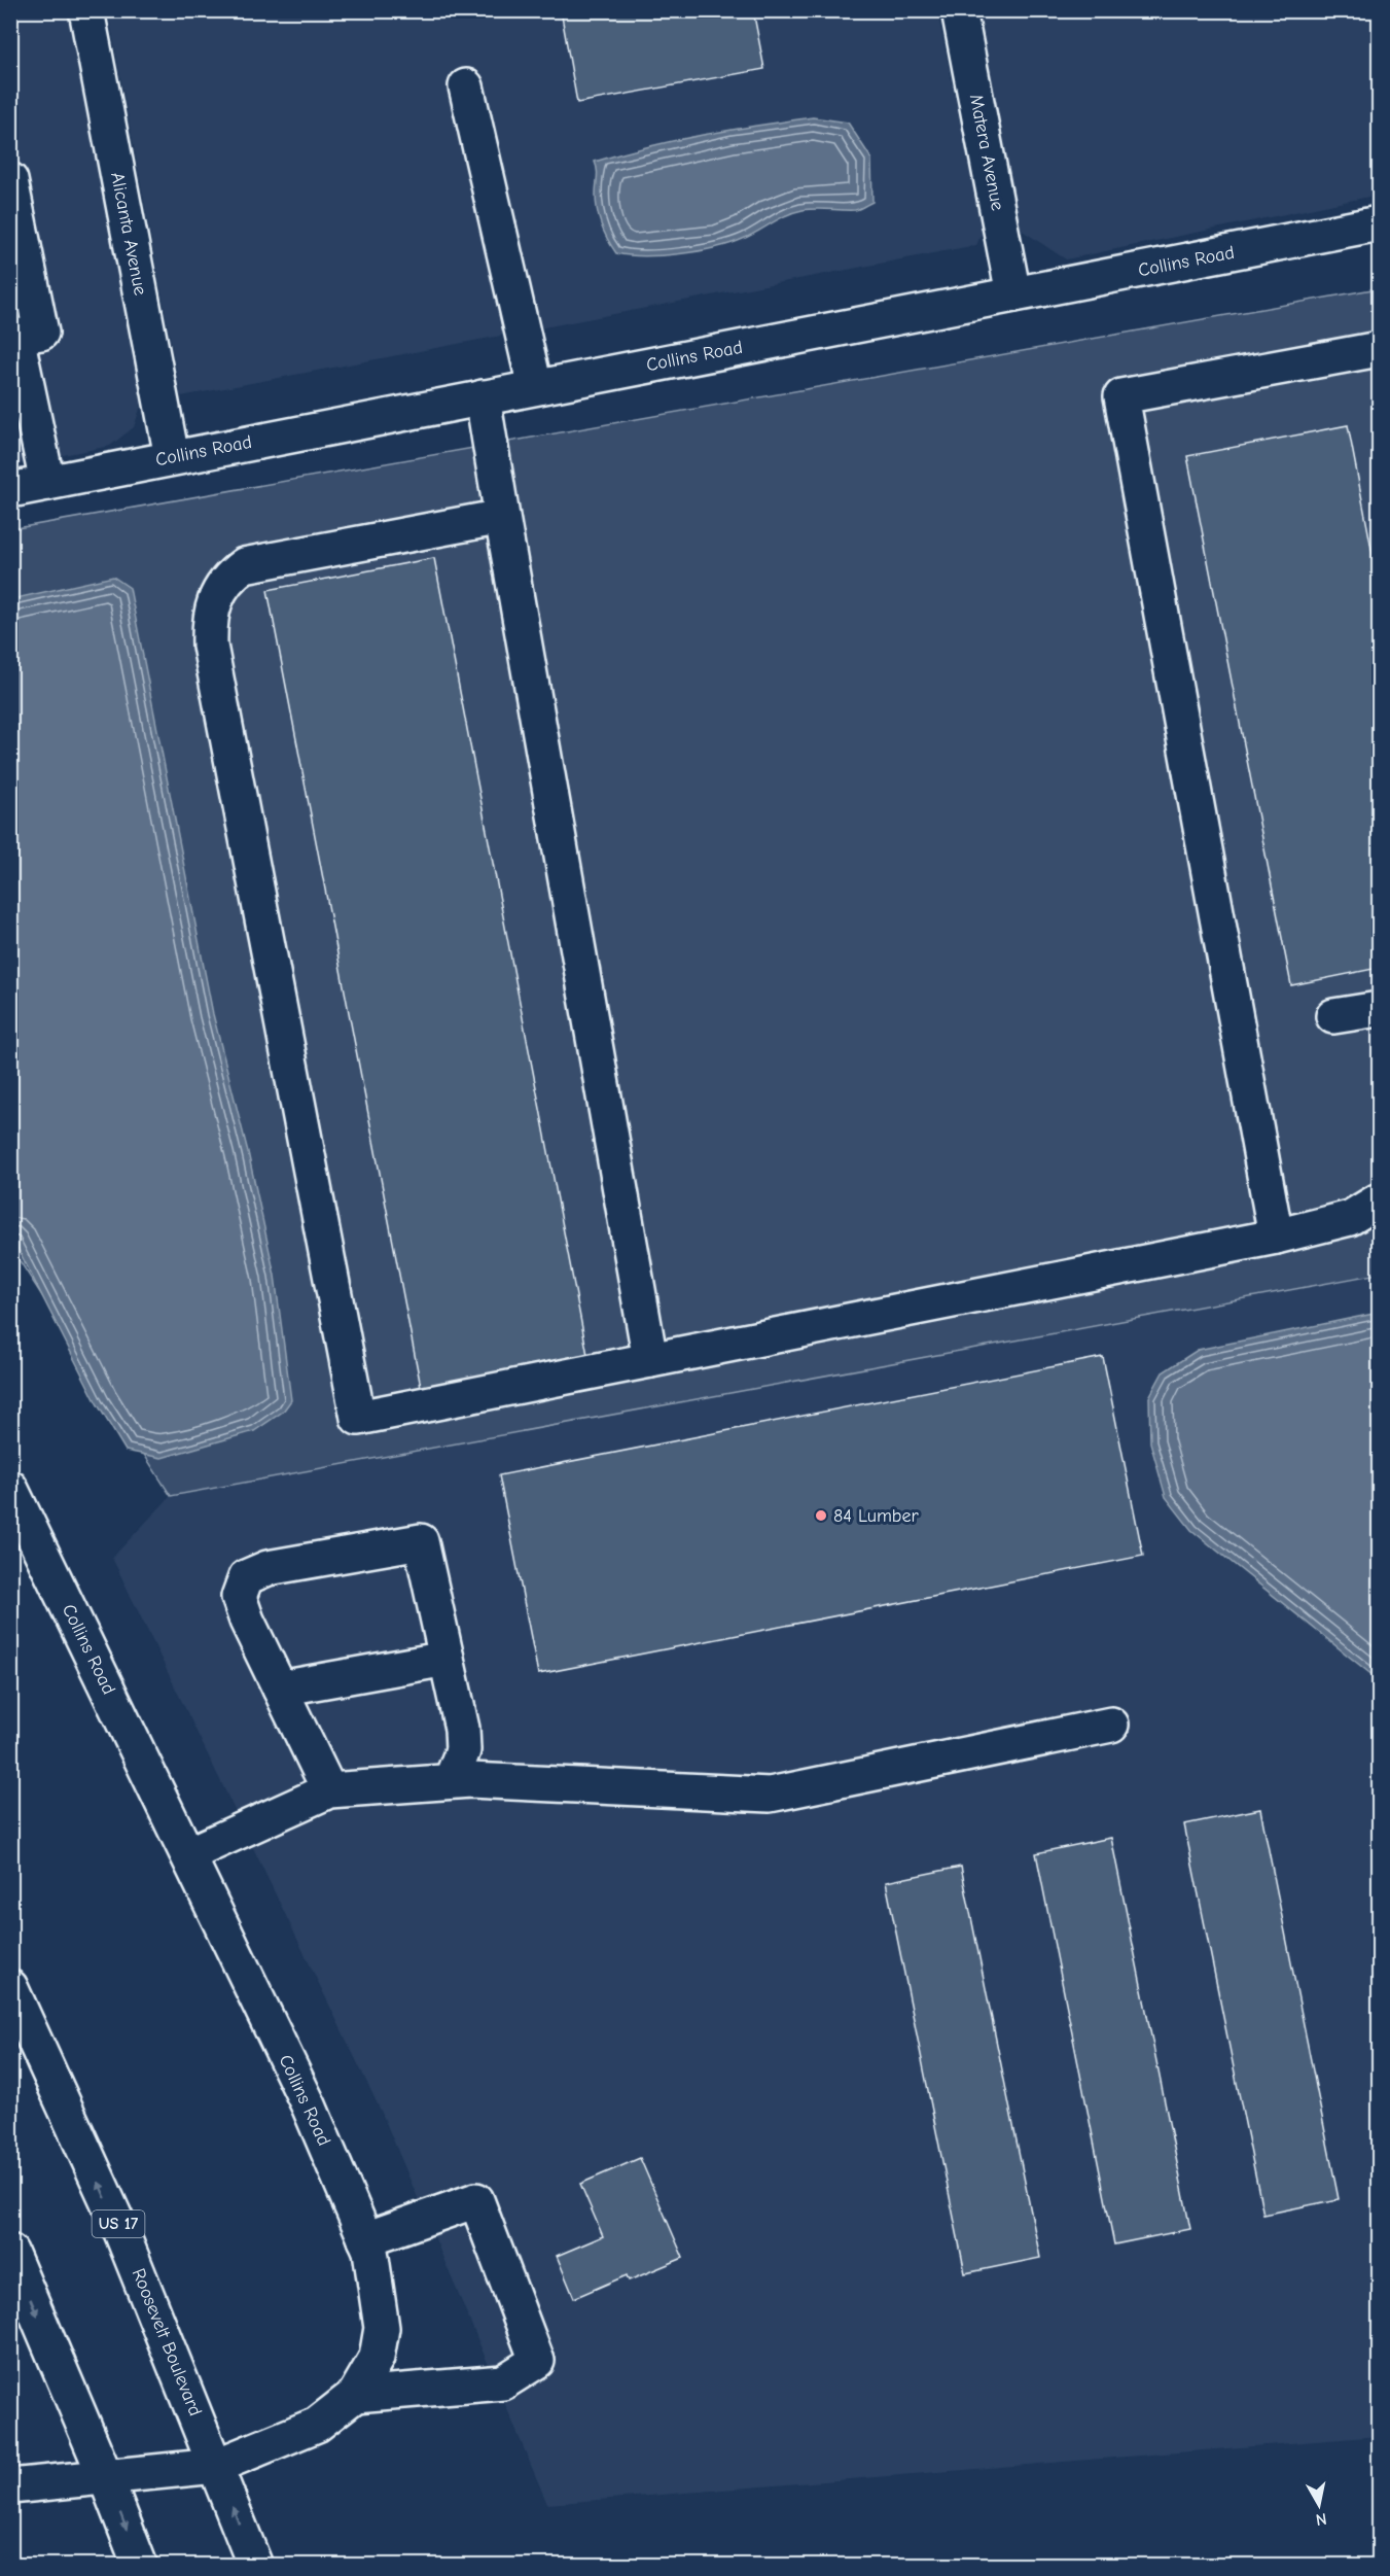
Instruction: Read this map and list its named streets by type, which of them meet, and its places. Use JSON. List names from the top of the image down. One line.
{"streets":{"main road":["Matera Avenue","Alicanta Avenue","Collins Road","US 17","Roosevelt Boulevard"]},"crossings":[["Matera Avenue","Collins Road"],["Alicanta Avenue","Collins Road"],["Collins Road","Roosevelt Boulevard"]],"places":["84 Lumber"],"north":"bottom"}
